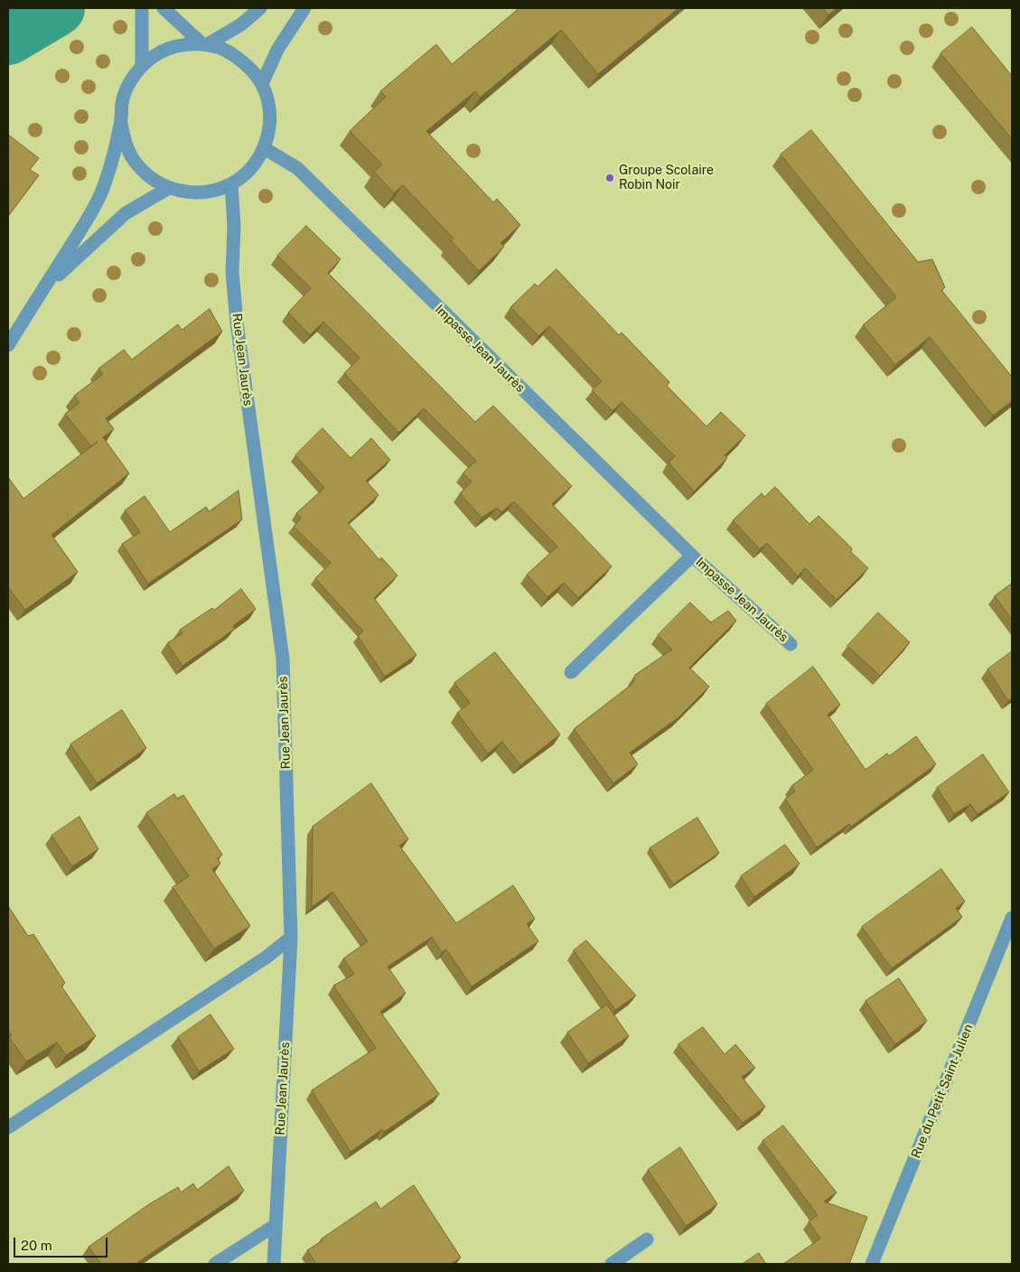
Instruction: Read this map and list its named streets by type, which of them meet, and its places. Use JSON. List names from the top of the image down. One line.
{"streets":{"street":["Impasse Jean Jaurès","Rue Jean Jaurès","Rue du Petit Saint-Julien"]},"crossings":[["Impasse Jean Jaurès","Rue Jean Jaurès"]],"places":["Groupe Scolaire Robin Noir"],"scale_bar":"20 m"}
